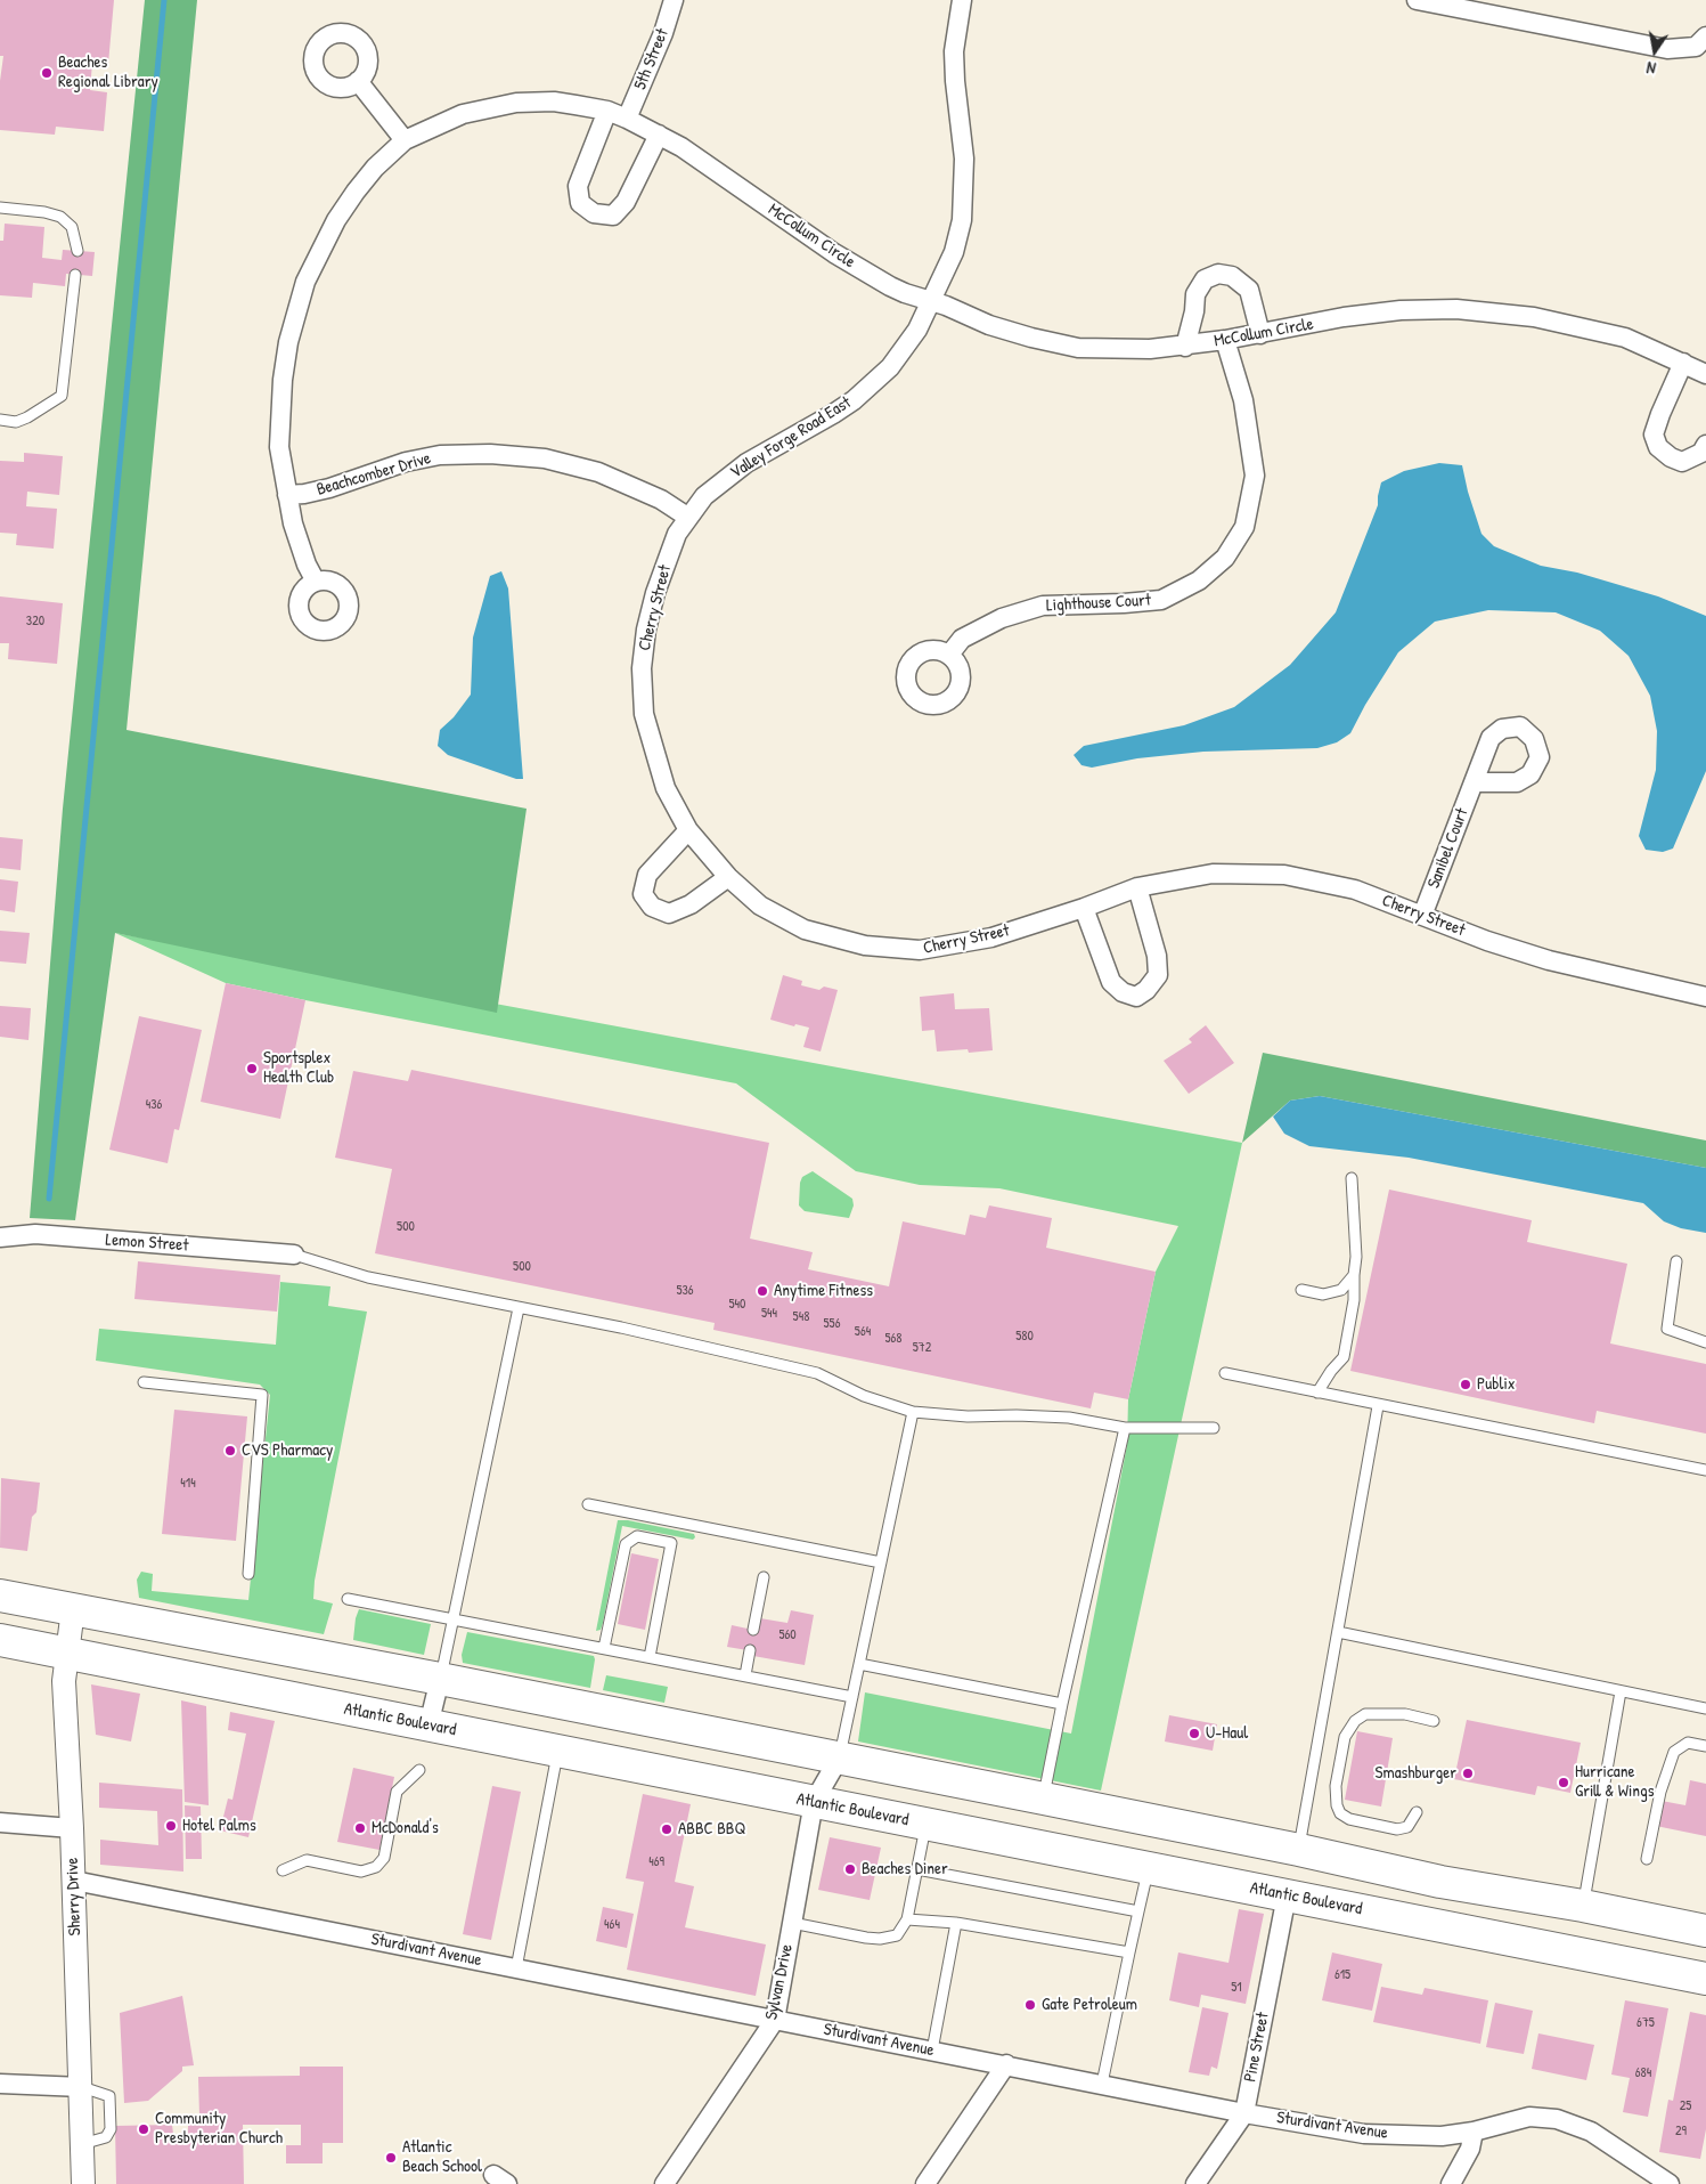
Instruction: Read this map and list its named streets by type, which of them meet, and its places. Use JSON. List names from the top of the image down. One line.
{"streets":{"highway":["Atlantic Boulevard"],"street":["5th Street","McCollum Circle","Valley Forge Road East","Beachcomber Drive","Lighthouse Court","Cherry Street","Sanibel Court","Lemon Street","Sherry Drive","Sturdivant Avenue","Sylvan Drive","Pine Street"]},"crossings":[["5th Street","McCollum Circle"],["McCollum Circle","Valley Forge Road East"],["McCollum Circle","Beachcomber Drive"],["McCollum Circle","Lighthouse Court"],["Valley Forge Road East","Beachcomber Drive"],["Valley Forge Road East","Cherry Street"],["Beachcomber Drive","Cherry Street"],["Cherry Street","Sanibel Court"],["Atlantic Boulevard","Sherry Drive"],["Atlantic Boulevard","Sylvan Drive"],["Atlantic Boulevard","Pine Street"],["Sherry Drive","Sturdivant Avenue"],["Sturdivant Avenue","Sylvan Drive"],["Sturdivant Avenue","Pine Street"]],"places":["Beaches Regional Library","Sportsplex Health Club","Anytime Fitness","Publix","CVS Pharmacy","U-Haul","Smashburger","Hurricane Grill & Wings","Hotel Palms","McDonald's","ABBC BBQ","Beaches Diner","Gate Petroleum","Community Presbyterian Church","Atlantic Beach School"],"house_numbers":["320","436","500","500","536","540","544","548","556","564","580","568","572","414","560","469","464","615","51","675","684","25","29"],"north":"bottom"}
